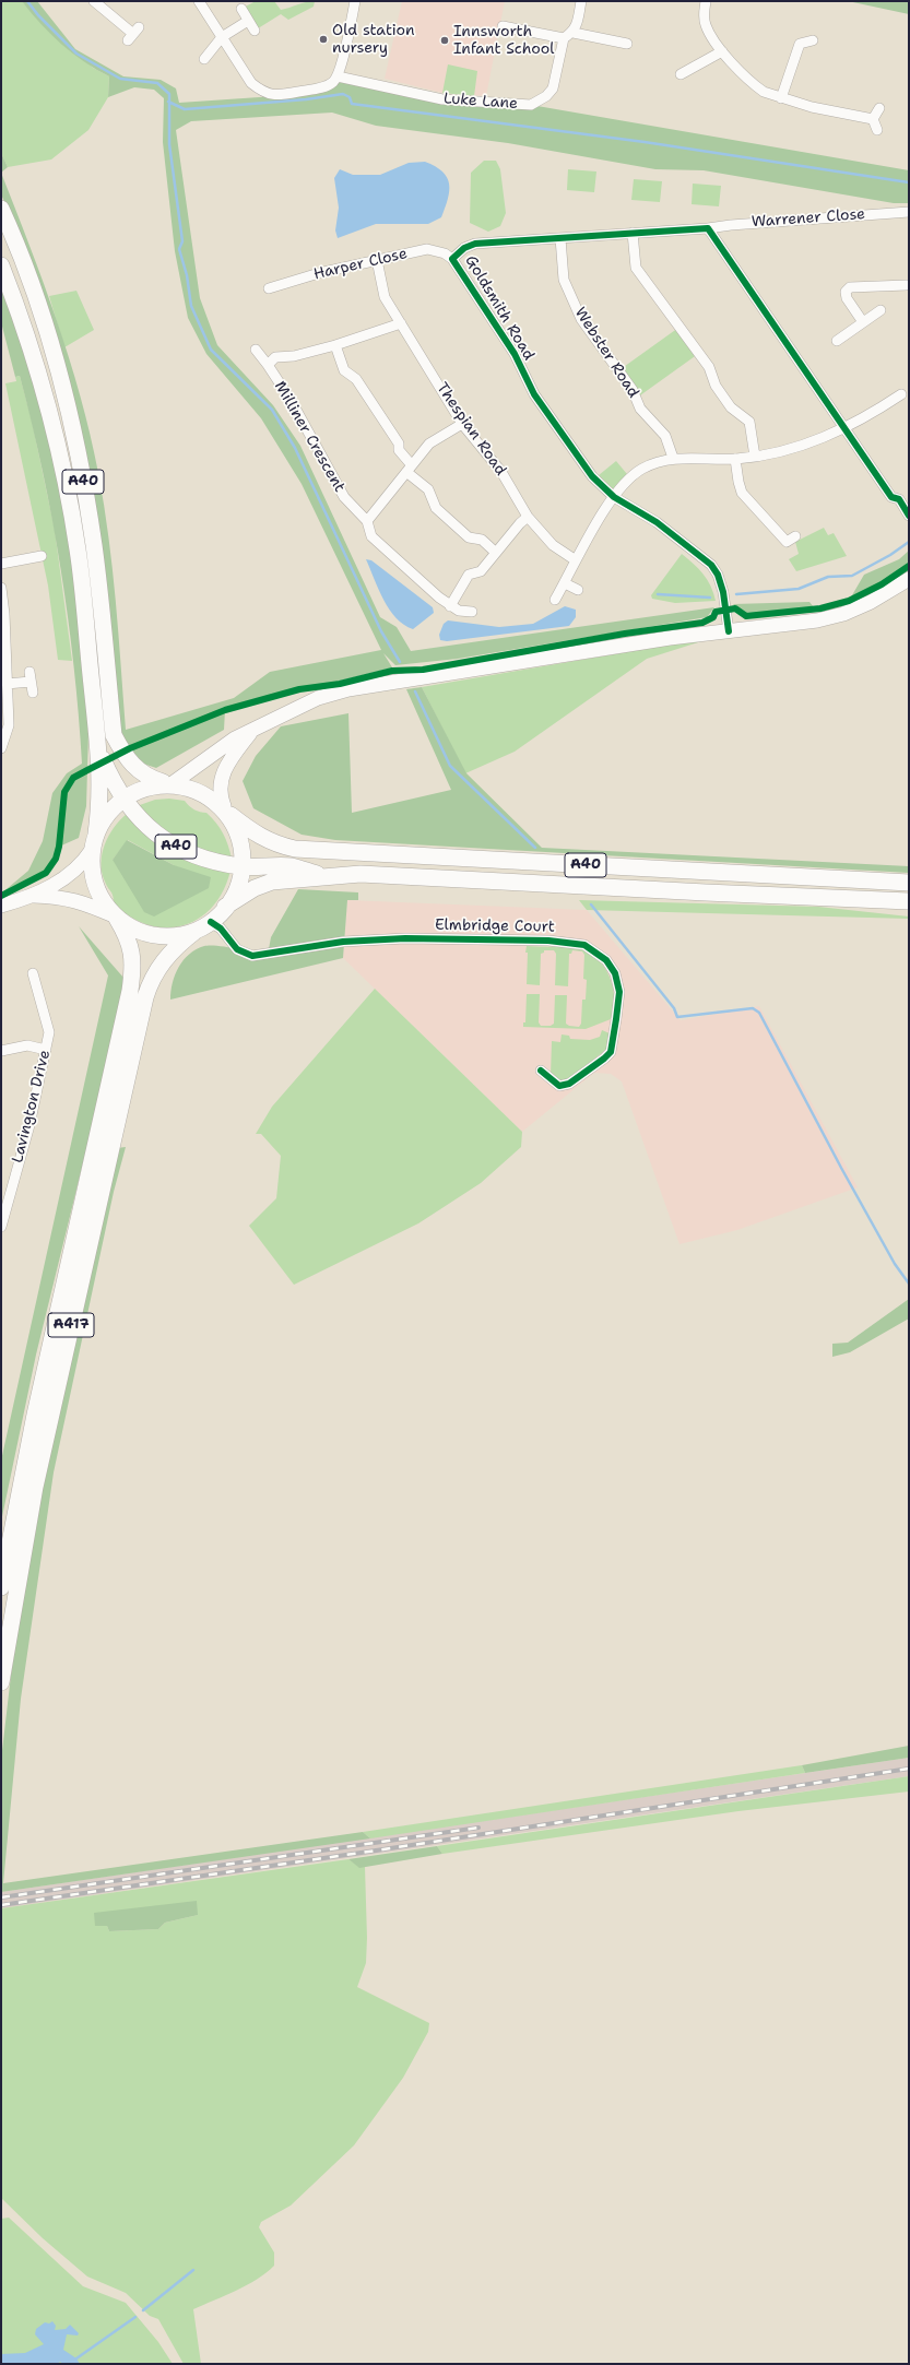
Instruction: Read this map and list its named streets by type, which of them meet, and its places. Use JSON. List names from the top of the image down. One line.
{"streets":{"highway":["A40","A417"],"street":["Luke Lane","Warrener Close","Harper Close","Goldsmith Road","Webster Road","Thespian Road","Milliner Crescent","Elmbridge Court","Lavington Drive"]},"crossings":[["Warrener Close","Goldsmith Road"],["Harper Close","Goldsmith Road"],["Harper Close","Thespian Road"],["Goldsmith Road","Webster Road"],["Thespian Road","Milliner Crescent"],["A40","Elmbridge Court"],["A40","A417"]],"places":["Old station nursery","Innsworth Infant School"]}
